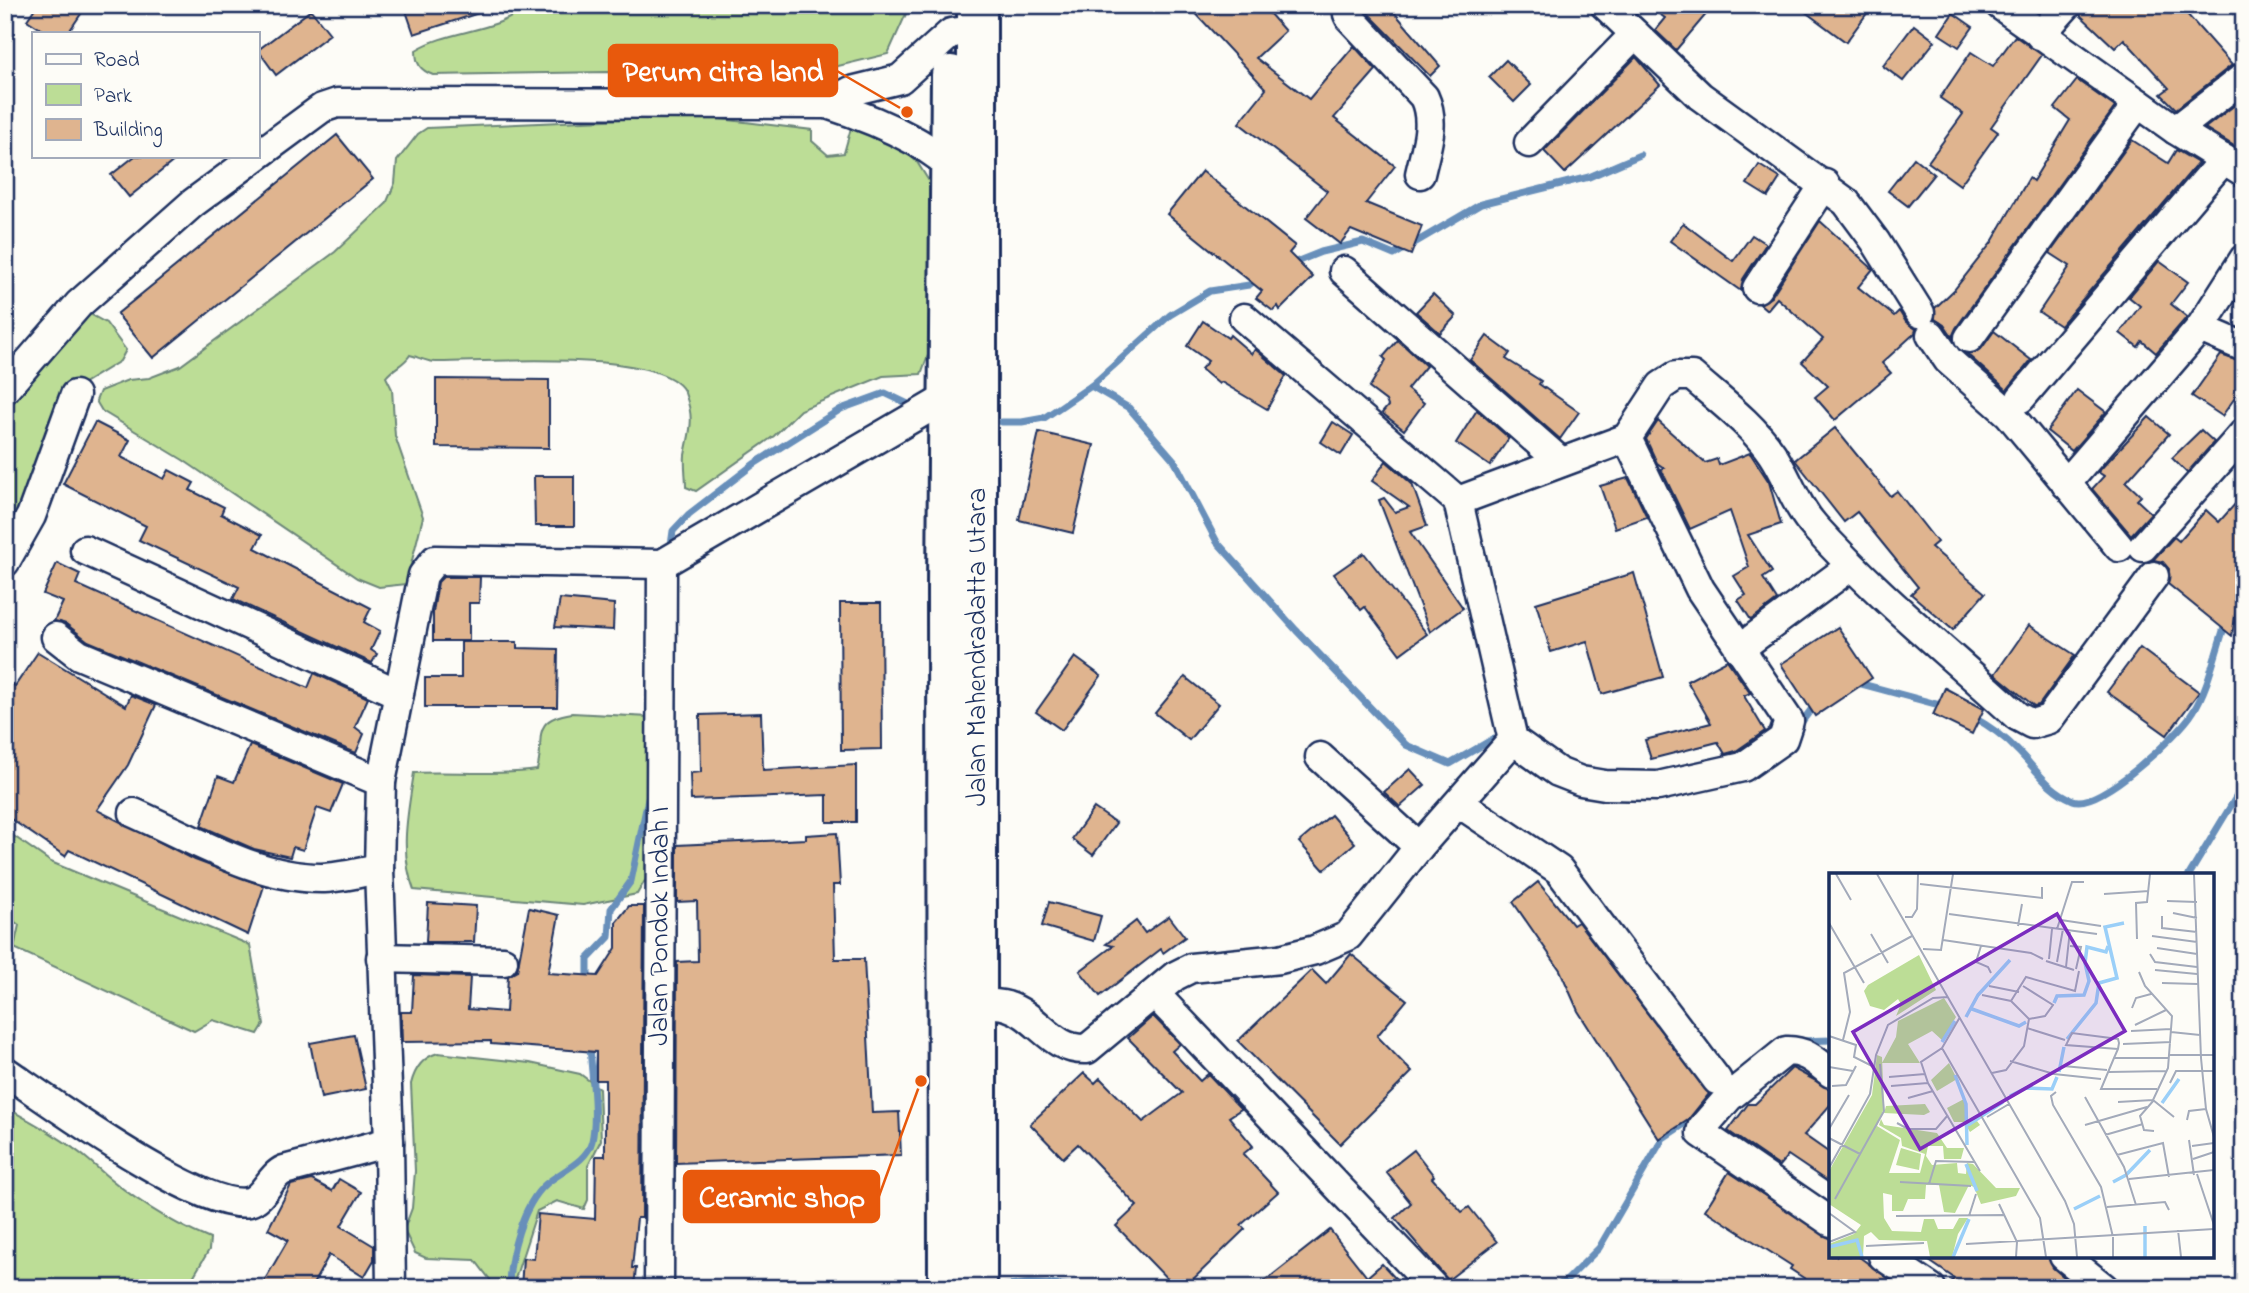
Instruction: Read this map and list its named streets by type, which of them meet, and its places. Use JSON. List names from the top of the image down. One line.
{"streets":{"highway":["Jalan Mahendradatta Utara"],"street":["Jalan Pondok Indah I"]},"places":["Perum citra land","Ceramic shop"],"legend":["Road","Park","Building"]}
